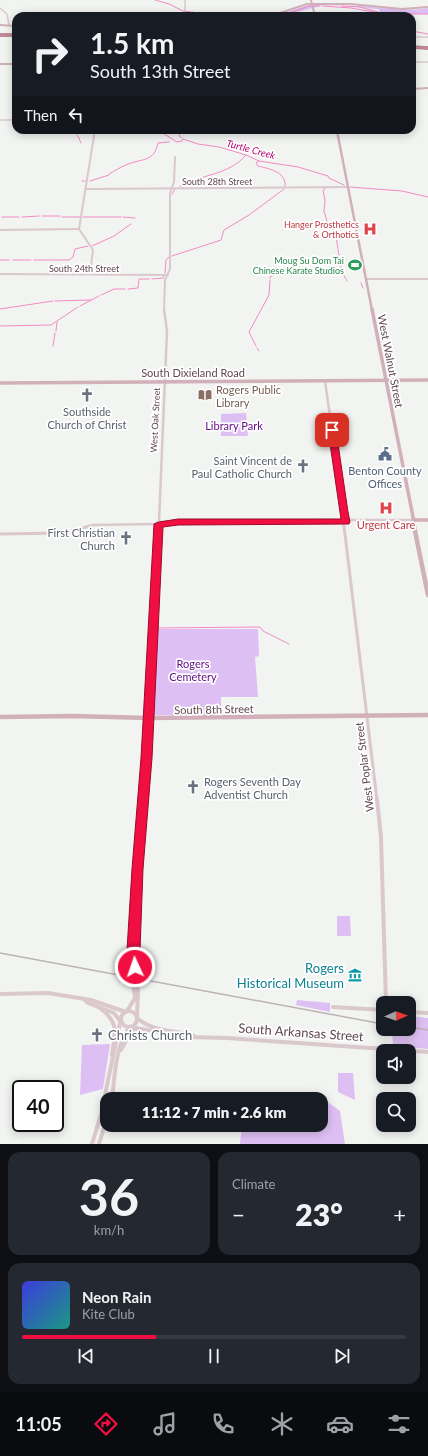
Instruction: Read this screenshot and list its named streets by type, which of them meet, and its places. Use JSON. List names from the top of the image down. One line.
{"streets":{"main road":["West Walnut Street","South Dixieland Road","South 8th Street"],"street":["South 28th Street","South 24th Street","West Oak Street","West Poplar Street","South Arkansas Street"]},"crossings":[["South 28th Street","West Walnut Street"],["South 28th Street","West Oak Street"],["South 24th Street","West Oak Street"],["West Walnut Street","South Dixieland Road"],["South Dixieland Road","West Oak Street"],["South Dixieland Road","West Poplar Street"],["West Oak Street","South 8th Street"],["West Oak Street","South Arkansas Street"],["South 8th Street","West Poplar Street"]],"water":["Turtle Creek"],"parks":["Library Park","Rogers Cemetery"],"places":{"hospital":["Hanger Prosthetics & Orthotics","Urgent Care"],"sports":["Moug Su Dom Tai Chinese Karate Studios"],"church":["Southside Church of Christ","Saint Vincent de Paul Catholic Church","First Christian Church","Rogers Seventh Day Adventist Church","Christs Church"],"library":["Rogers Public Library"],"public building":["Benton County Offices"],"museum":["Rogers Historical Museum"]},"north":"right","page":{"turn":["1.5 km","South 13th Street"],"then":"Then","limit":"40","trip":"11:12 · 7 min · 2.6 km","tile":[["36","km/h"],"Climate"],"heat":["−","23°","+"],"song":["Neon Rain","Kite Club"],"tabs":"11:05"}}
